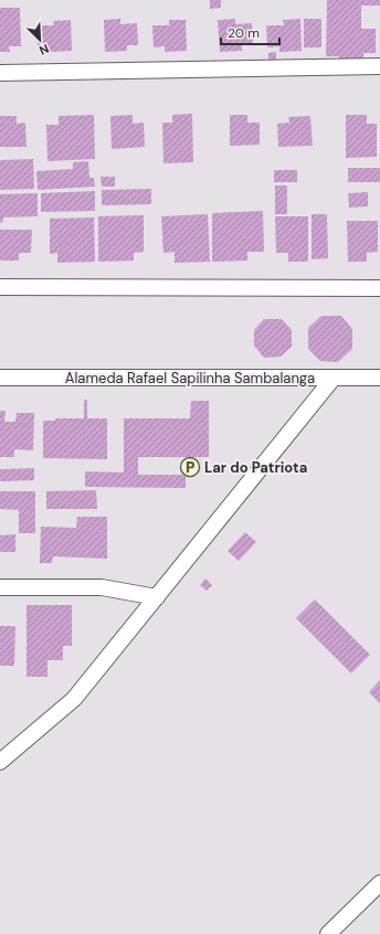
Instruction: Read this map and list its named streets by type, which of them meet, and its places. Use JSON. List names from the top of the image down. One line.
{"streets":{"street":["Alameda Rafael Sapilinha Sambalanga"]},"places":{"parking":["Lar do Patriota"]},"scale_bar":"20 m","north":"bottom right"}
